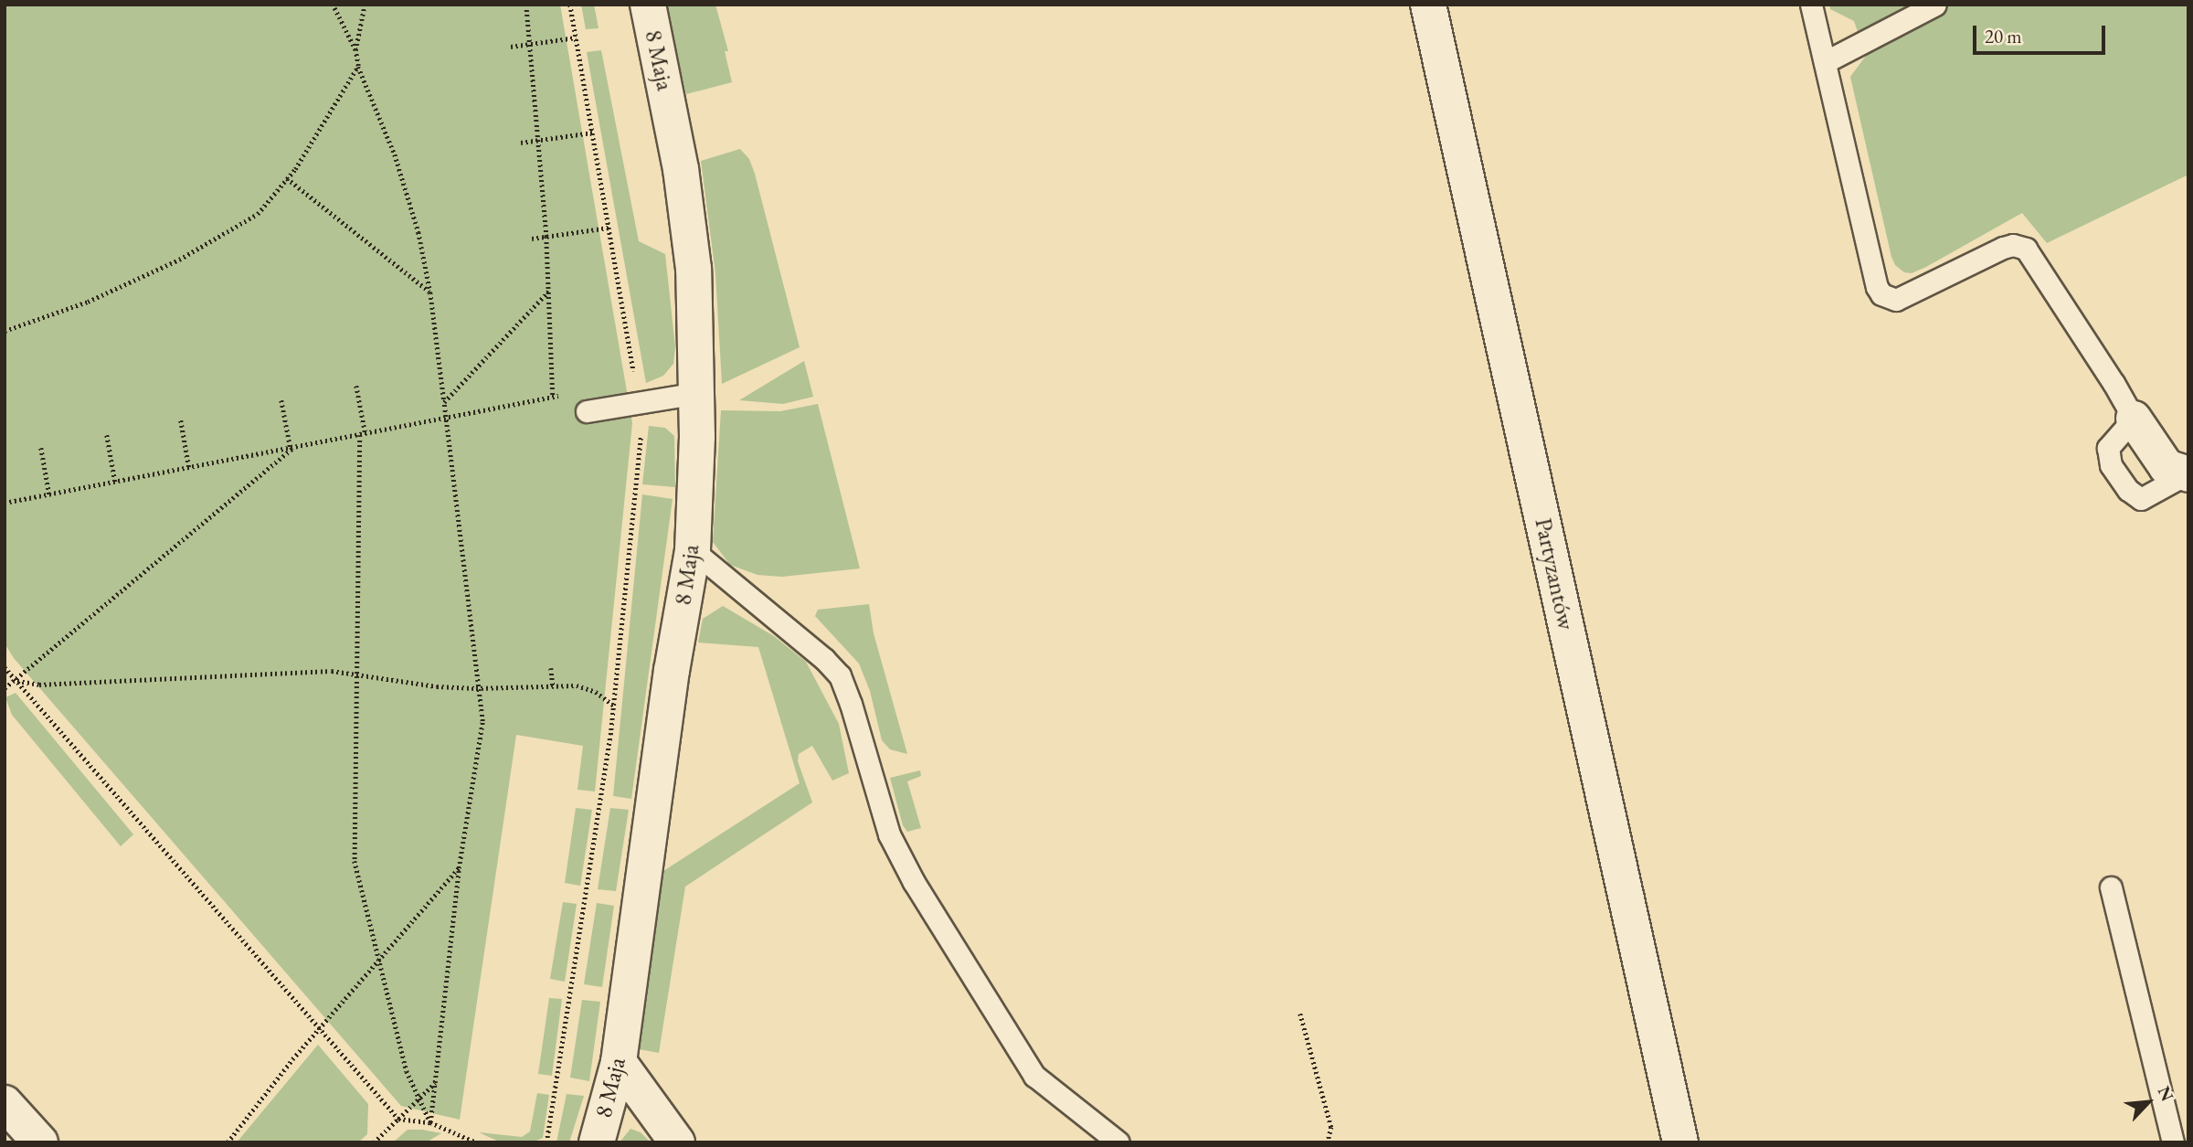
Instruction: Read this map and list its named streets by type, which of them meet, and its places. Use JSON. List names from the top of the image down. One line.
{"streets":{"street":["8 Maja","Partyzantów"]},"scale_bar":"20 m","north":"top right"}
